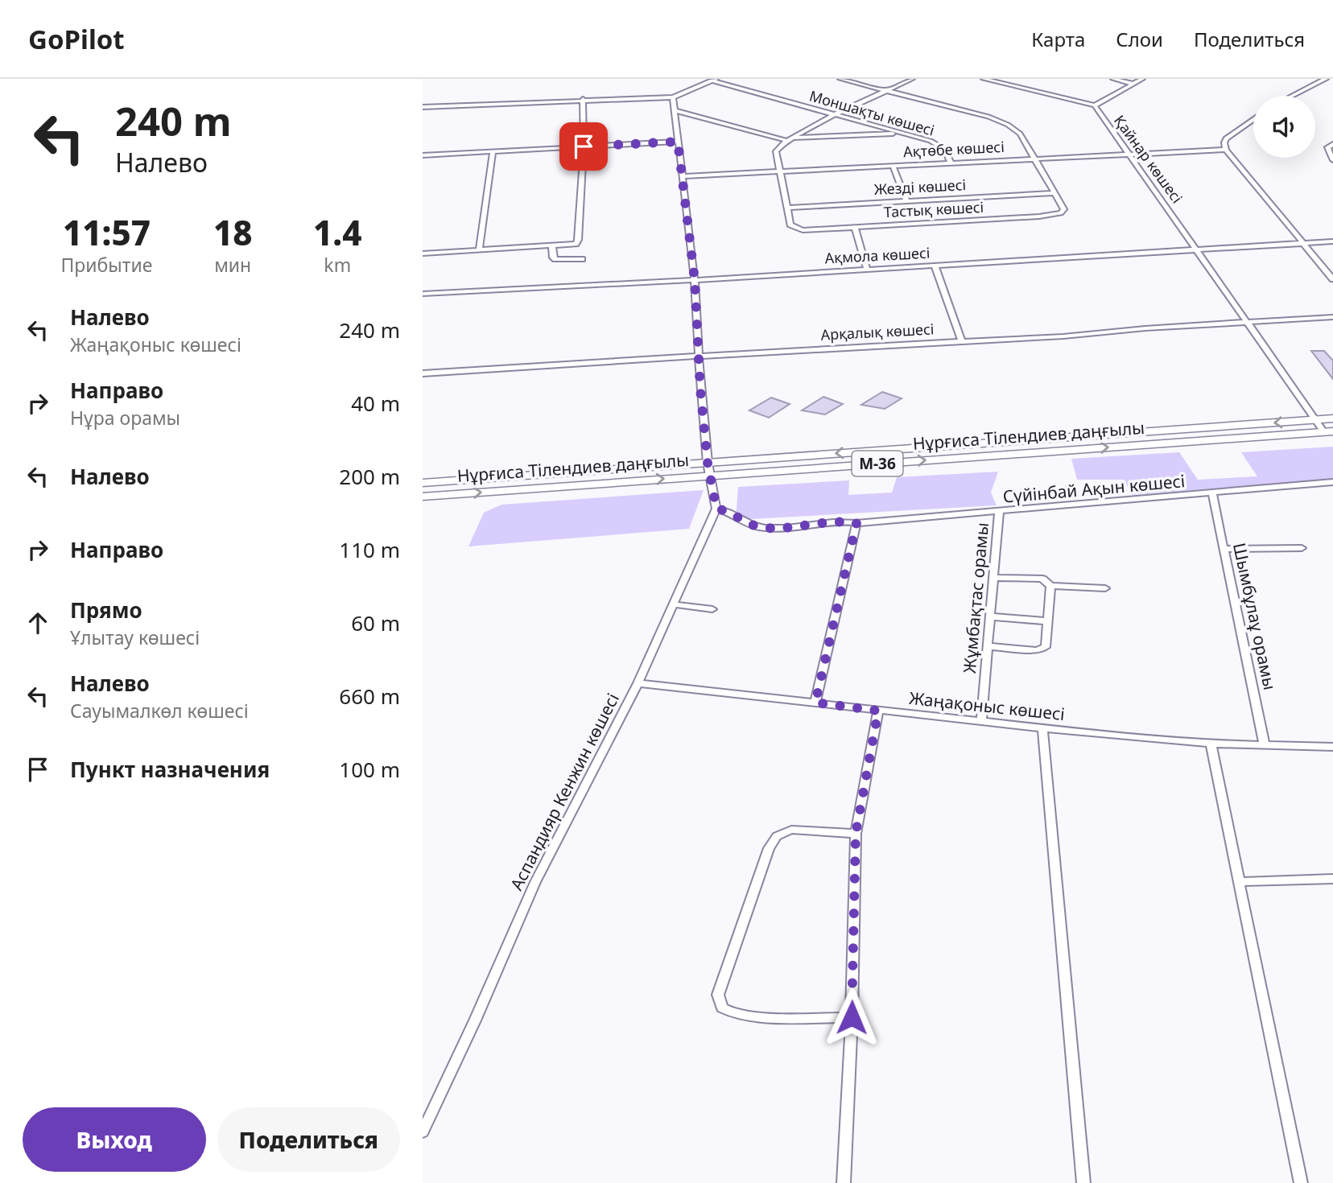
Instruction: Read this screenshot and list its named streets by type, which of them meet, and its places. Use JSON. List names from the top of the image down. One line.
{"streets":{"main road":["Нұрғиса Тілендиев даңғылы","M-36"],"street":["Моншақты көшесі","Ақтөбе көшесі","Қайнар көшесі","Жезді көшесі","Тастық көшесі","Ақмола көшесі","Арқалық көшесі","Сүйінбай Ақын көшесі","Жұмбақтас орамы","Шымбұлаұ орамы","Жаңақоныс көшесі","Аспандияр Кенжин көшесі"]},"crossings":[["Моншақты көшесі","Ақтөбе көшесі"],["Ақтөбе көшесі","Қайнар көшесі"],["Қайнар көшесі","Ақмола көшесі"],["Қайнар көшесі","Арқалық көшесі"],["Қайнар көшесі","Нұрғиса Тілендиев даңғылы"],["Жезді көшесі","Тастық көшесі"],["Сүйінбай Ақын көшесі","Жұмбақтас орамы"],["Сүйінбай Ақын көшесі","Шымбұлаұ орамы"],["Сүйінбай Ақын көшесі","Аспандияр Кенжин көшесі"],["Жұмбақтас орамы","Жаңақоныс көшесі"],["Шымбұлаұ орамы","Жаңақоныс көшесі"],["Жаңақоныс көшесі","Аспандияр Кенжин көшесі"]],"page":{"header":"GoPilot","nav":["Карта","Слои","Поделиться"],"turn":["240 m","Налево"],"eta":["11:57","Прибытие","18","мин","1.4","km"],"list":[{"name":"Налево","note":"Жаңақоныс көшесі","value":"240 m"},{"name":"Направо","note":"Нұра орамы","value":"40 m"},{"name":"Налево","value":"200 m"},{"name":"Направо","value":"110 m"},{"name":"Прямо","note":"Ұлытау көшесі","value":"60 m"},{"name":"Налево","note":"Сауымалкөл көшесі","value":"660 m"},{"name":"Пункт назначения","value":"100 m"}],"buttons":["Выход","Поделиться"]}}
